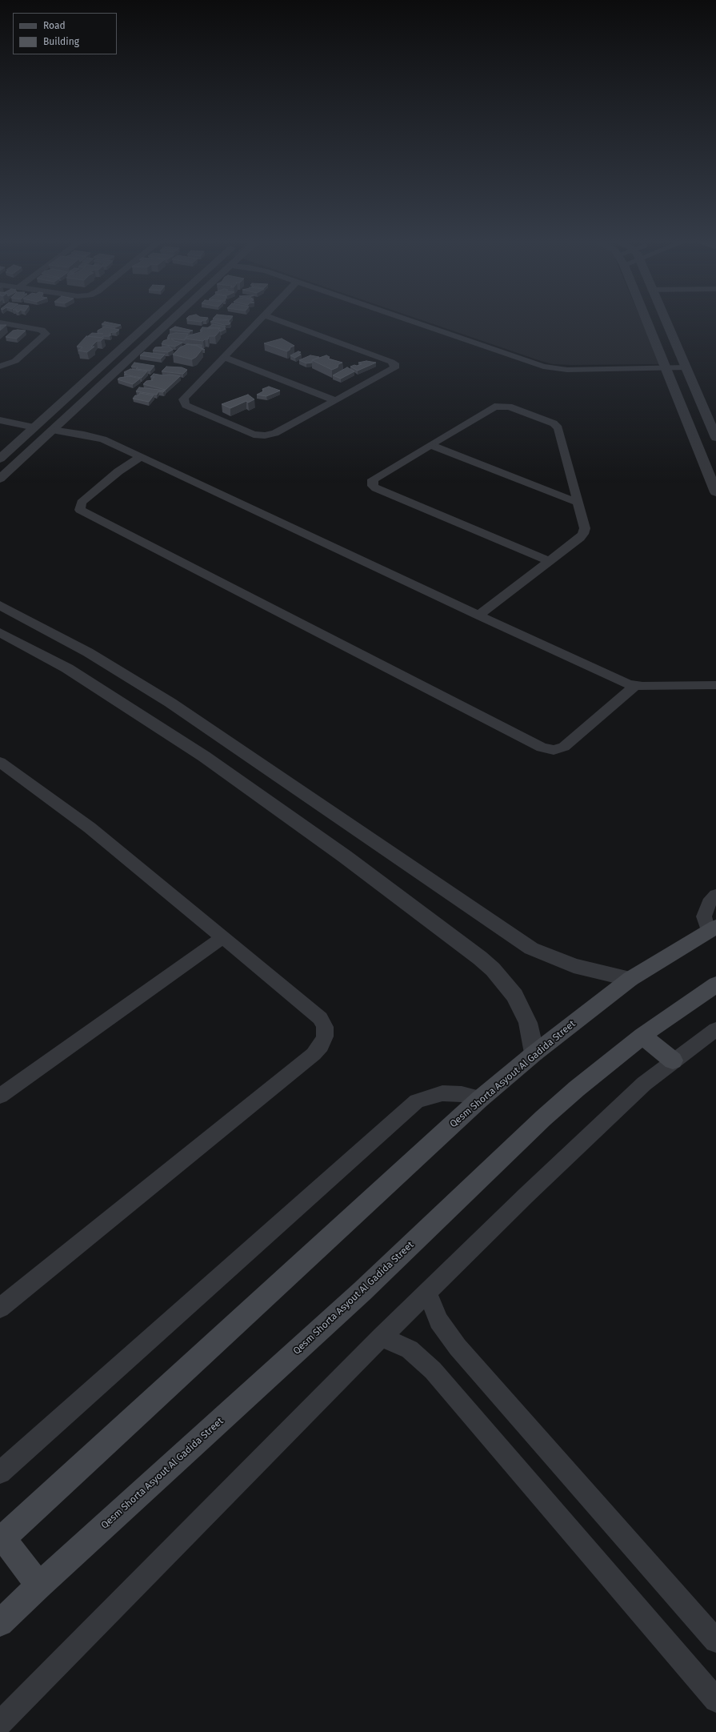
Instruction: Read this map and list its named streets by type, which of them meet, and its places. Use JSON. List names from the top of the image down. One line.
{"streets":{"main road":["Qesm Shorta Asyout Al Gadida Street"]},"legend":["Road","Building"]}
